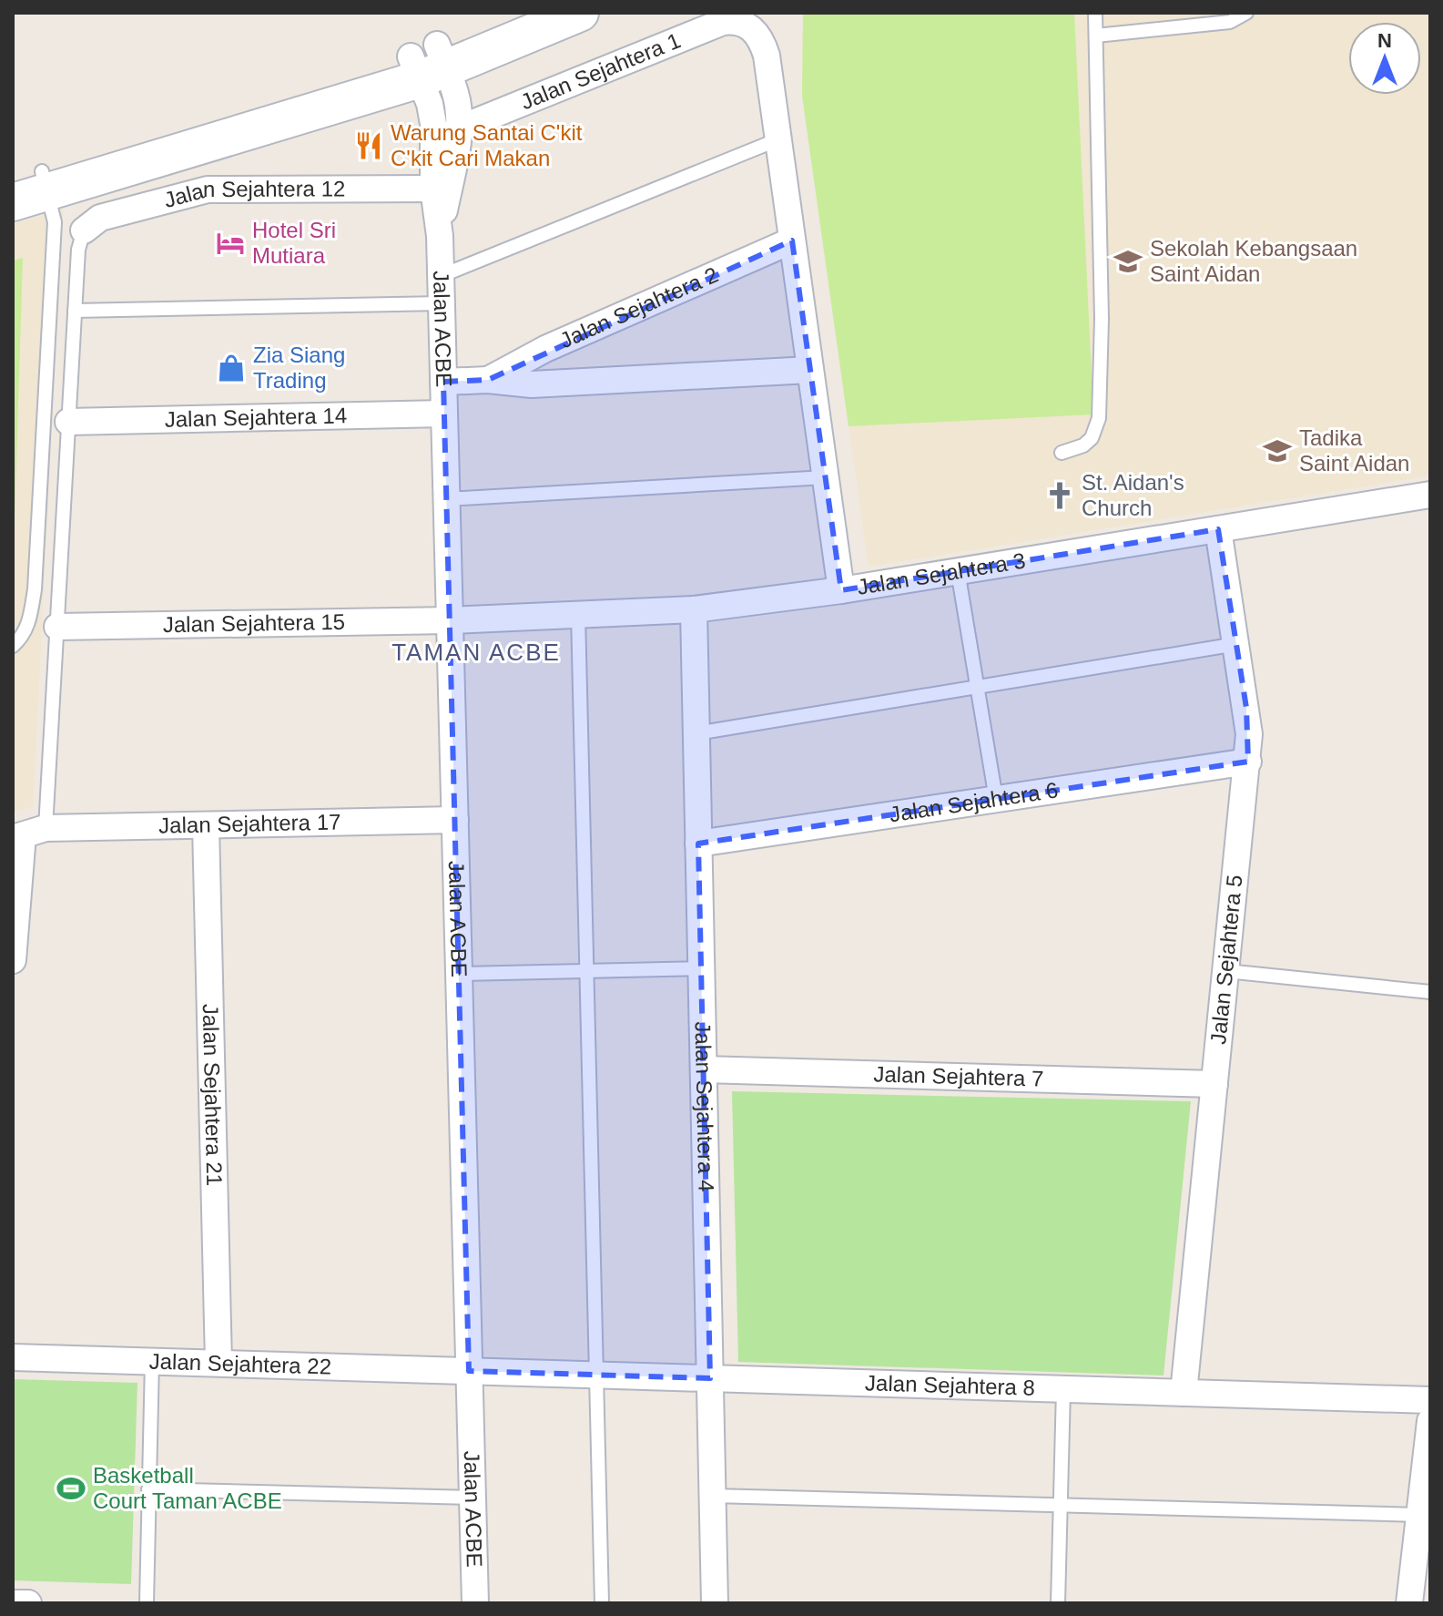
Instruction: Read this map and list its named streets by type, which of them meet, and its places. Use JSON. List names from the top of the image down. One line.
{"streets":{"street":["Jalan Sejahtera 1","Jalan Sejahtera 12","Jalan Sejahtera 2","Jalan ACBE","Jalan Sejahtera 14","Jalan Sejahtera 3","Jalan Sejahtera 15","Jalan Sejahtera 6","Jalan Sejahtera 17","Jalan Sejahtera 5","Jalan Sejahtera 7","Jalan Sejahtera 21","Jalan Sejahtera 4","Jalan Sejahtera 22","Jalan Sejahtera 8"]},"crossings":[["Jalan Sejahtera 1","Jalan ACBE"],["Jalan Sejahtera 12","Jalan ACBE"],["Jalan Sejahtera 2","Jalan ACBE"],["Jalan ACBE","Jalan Sejahtera 14"],["Jalan ACBE","Jalan Sejahtera 3"],["Jalan ACBE","Jalan Sejahtera 15"],["Jalan ACBE","Jalan Sejahtera 17"],["Jalan ACBE","Jalan Sejahtera 22"],["Jalan ACBE","Jalan Sejahtera 8"],["Jalan Sejahtera 3","Jalan Sejahtera 15"],["Jalan Sejahtera 3","Jalan Sejahtera 5"],["Jalan Sejahtera 3","Jalan Sejahtera 4"],["Jalan Sejahtera 6","Jalan Sejahtera 5"],["Jalan Sejahtera 6","Jalan Sejahtera 4"],["Jalan Sejahtera 17","Jalan Sejahtera 21"],["Jalan Sejahtera 5","Jalan Sejahtera 7"],["Jalan Sejahtera 5","Jalan Sejahtera 8"],["Jalan Sejahtera 7","Jalan Sejahtera 4"],["Jalan Sejahtera 21","Jalan Sejahtera 22"],["Jalan Sejahtera 4","Jalan Sejahtera 8"],["Jalan Sejahtera 22","Jalan Sejahtera 8"]],"districts":["TAMAN ACBE"],"places":{"restaurant":["Warung Santai C'kit C'kit Cari Makan"],"hotel":["Hotel Sri Mutiara"],"school or university":["Sekolah Kebangsaan Saint Aidan","Tadika Saint Aidan"],"shop":["Zia Siang Trading"],"church":["St. Aidan's Church"],"sports":["Basketball Court Taman ACBE"]},"north":"top"}
